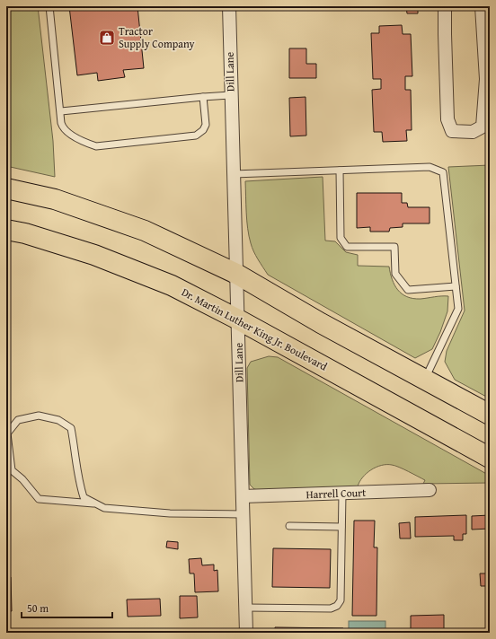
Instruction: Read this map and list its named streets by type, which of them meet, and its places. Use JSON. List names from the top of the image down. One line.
{"streets":{"main road":["Dr. Martin Luther King Jr. Boulevard"],"street":["Dill Lane","Harrell Court"]},"crossings":[["Dill Lane","Dr. Martin Luther King Jr. Boulevard"],["Dill Lane","Harrell Court"]],"places":{"shop":["Tractor Supply Company"]},"scale_bar":"50 m"}
